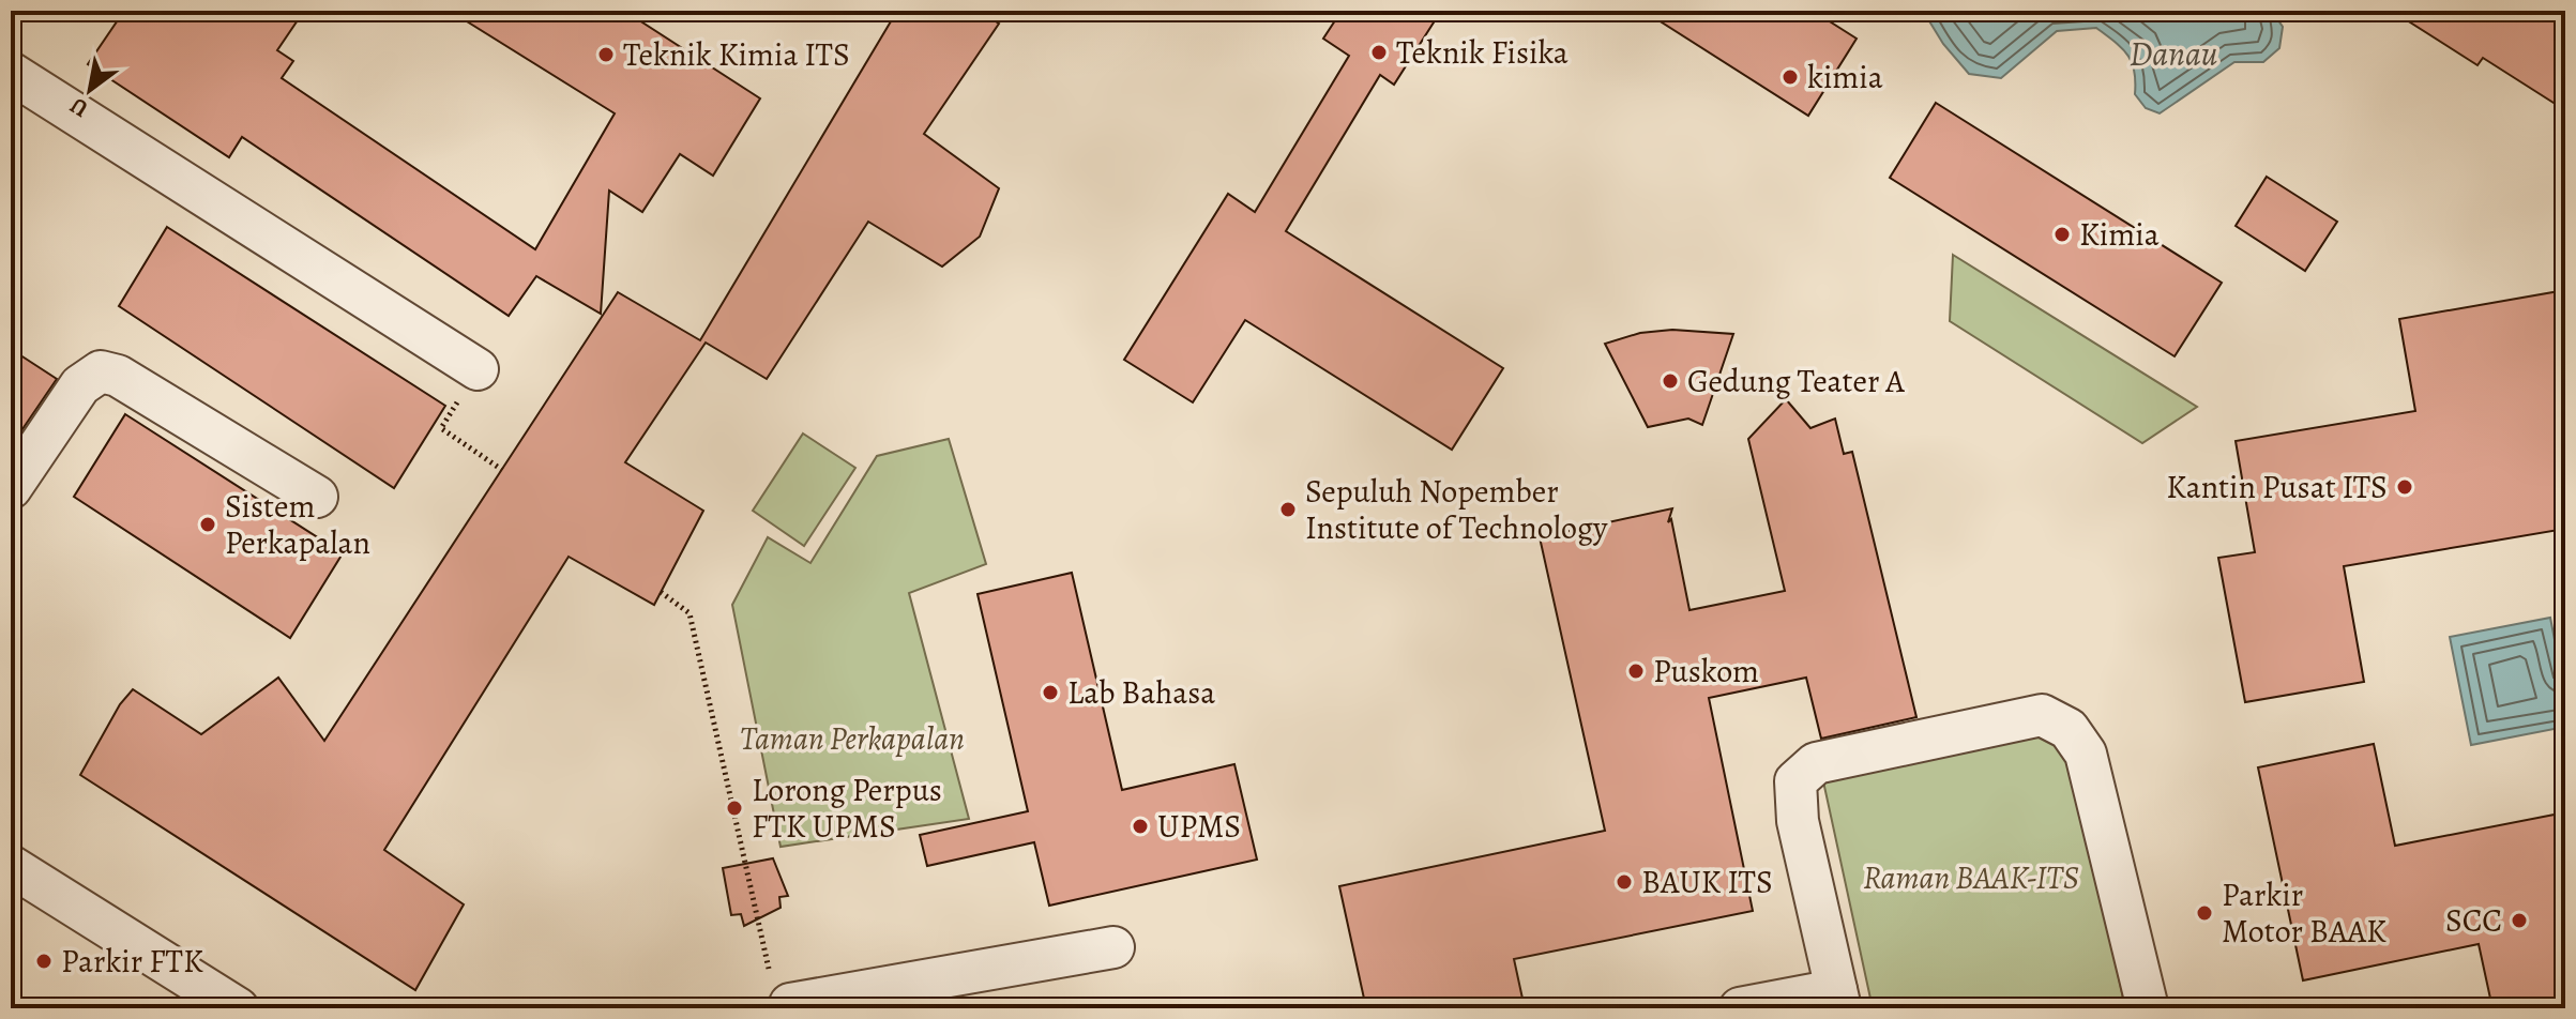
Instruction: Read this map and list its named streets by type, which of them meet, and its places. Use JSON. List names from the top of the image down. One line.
{"water":["Danau"],"parks":["Taman Perkapalan","Raman BAAK-ITS"],"places":["Teknik Fisika","Teknik Kimia ITS","kimia","Kimia","Gedung Teater A","Kantin Pusat ITS","Sepuluh Nopember Institute of Technology","Sistem Perkapalan","Puskom","Lab Bahasa","Lorong Perpus FTK UPMS","UPMS","BAUK ITS","Parkir Motor BAAK","SCC","Parkir FTK"],"north":"bottom left"}
